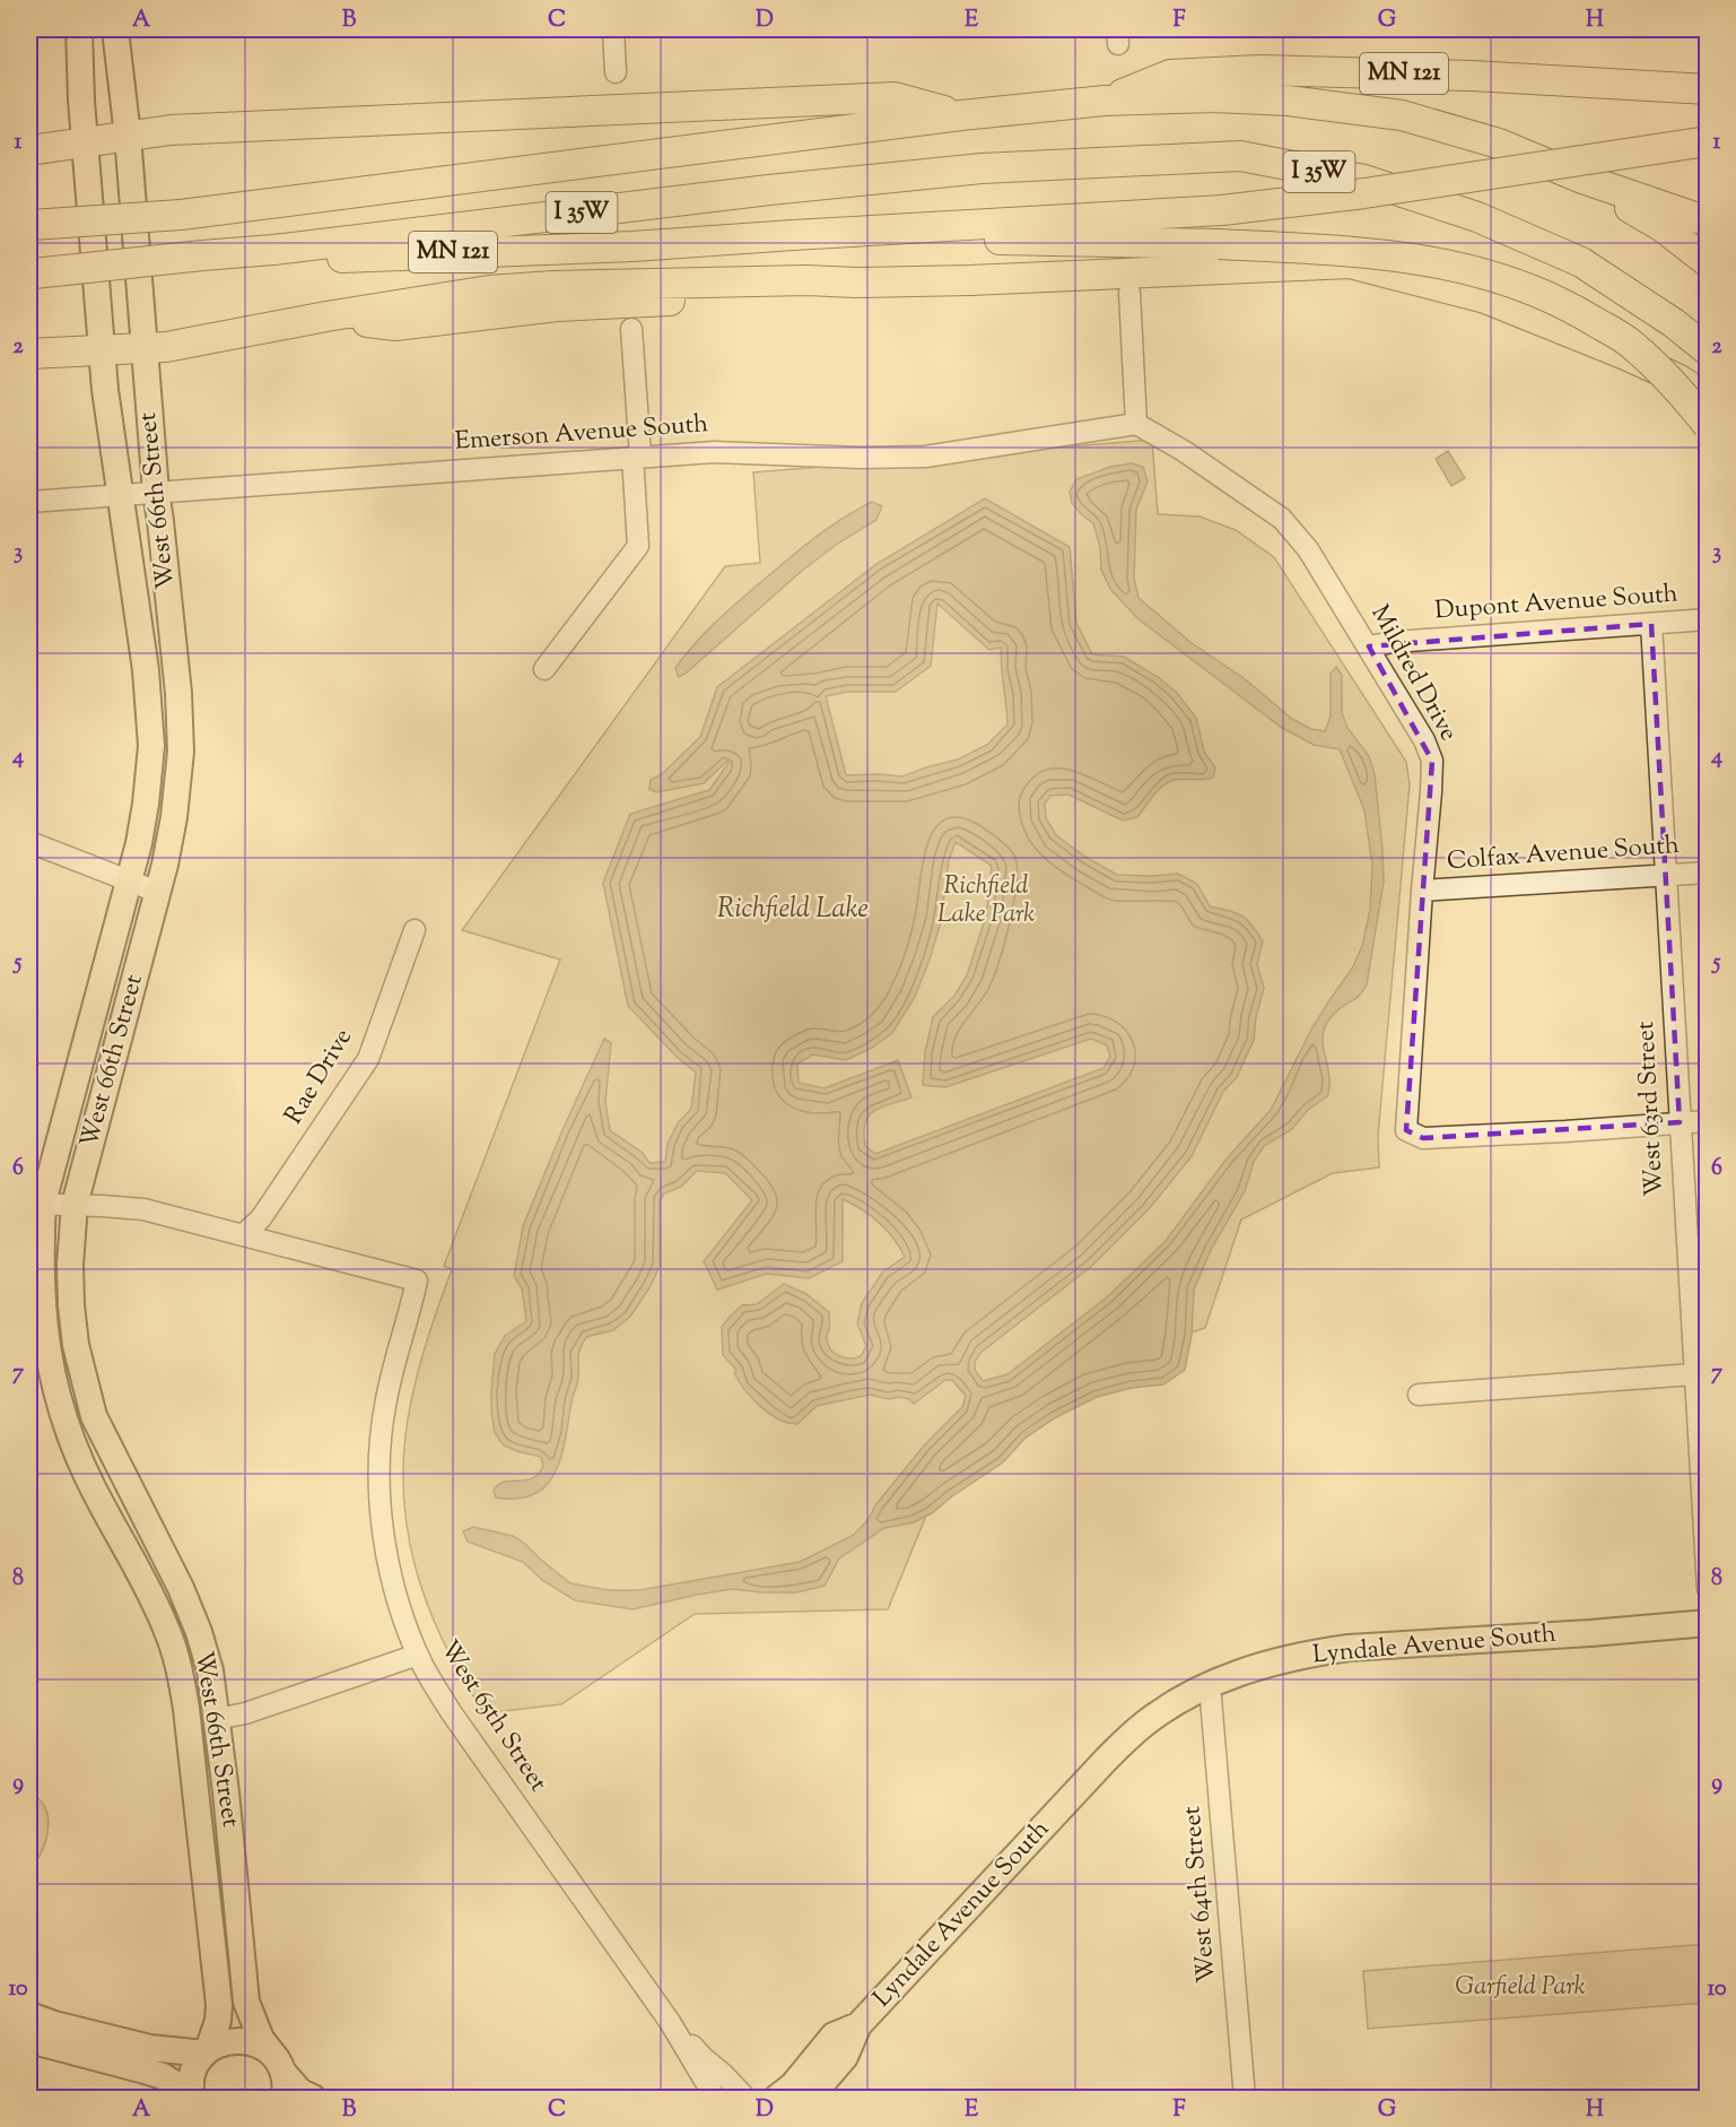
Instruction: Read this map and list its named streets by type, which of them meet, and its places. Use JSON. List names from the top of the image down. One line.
{"streets":{"highway":["MN 121","I 35W"],"main road":["West 66th Street","Lyndale Avenue South"],"street":["Emerson Avenue South","Dupont Avenue South","Mildred Drive","Colfax Avenue South","Rae Drive","West 63rd Street","West 65th Street","West 64th Street"]},"crossings":[["MN 121","I 35W"],["Emerson Avenue South","West 66th Street"],["Emerson Avenue South","Mildred Drive"],["Dupont Avenue South","Mildred Drive"],["Dupont Avenue South","West 63rd Street"],["Mildred Drive","Colfax Avenue South"],["Mildred Drive","West 63rd Street"],["Colfax Avenue South","West 63rd Street"],["Rae Drive","West 65th Street"],["Lyndale Avenue South","West 64th Street"]],"water":["Richfield Lake"],"parks":["Richfield Lake Park","Garfield Park"],"grid":{"columns":["A","B","C","D","E","F","G","H"],"rows":["1","2","3","4","5","6","7","8","9","10"]}}
